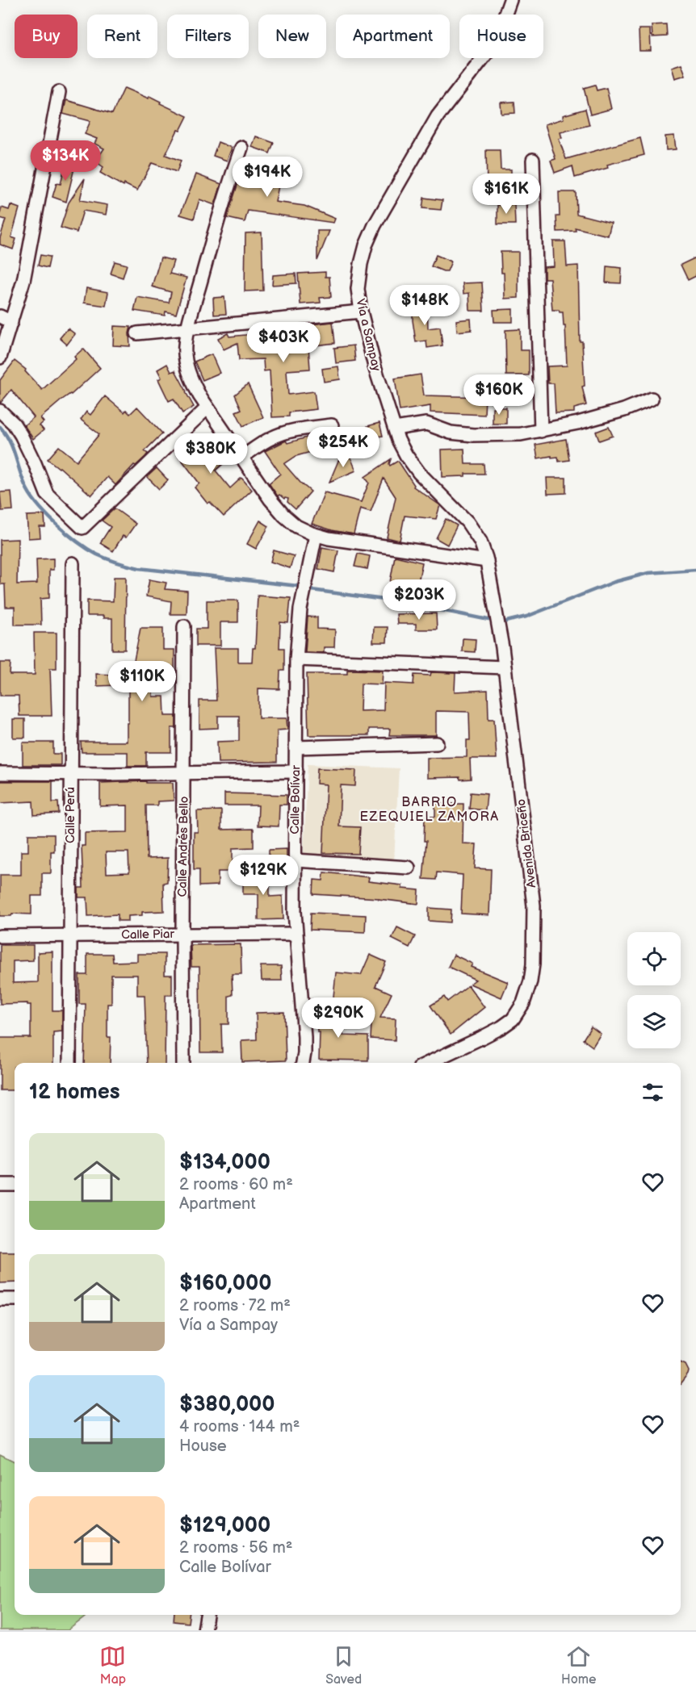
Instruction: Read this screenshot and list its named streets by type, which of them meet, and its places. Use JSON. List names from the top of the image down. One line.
{"streets":{"street":["Vía a Sampay","Calle Bolívar","Calle Perú","Avenida Briceño","Calle Andrés Bello","Calle Piar"]},"crossings":[["Vía a Sampay","Avenida Briceño"],["Calle Bolívar","Calle Piar"],["Calle Perú","Calle Piar"],["Calle Andrés Bello","Calle Piar"]],"districts":["BARRIO EZEQUIEL ZAMORA"],"page":{"chip":["Buy","Rent","Filters","New","Apartment","House"],"price":["$134K","$194K","$161K","$148K","$403K","$160K","$254K","$380K","$203K","$110K","$129K","$290K"],"heading":"12 homes","list":[{"name":"$134,000","note":"2 rooms · 60 m² · Apartment"},{"name":"$160,000","note":"2 rooms · 72 m² · Vía a Sampay"},{"name":"$380,000","note":"4 rooms · 144 m² · House"},{"name":"$129,000","note":"2 rooms · 56 m² · Calle Bolívar"}],"tabs":["Map","Saved","Home"]}}
